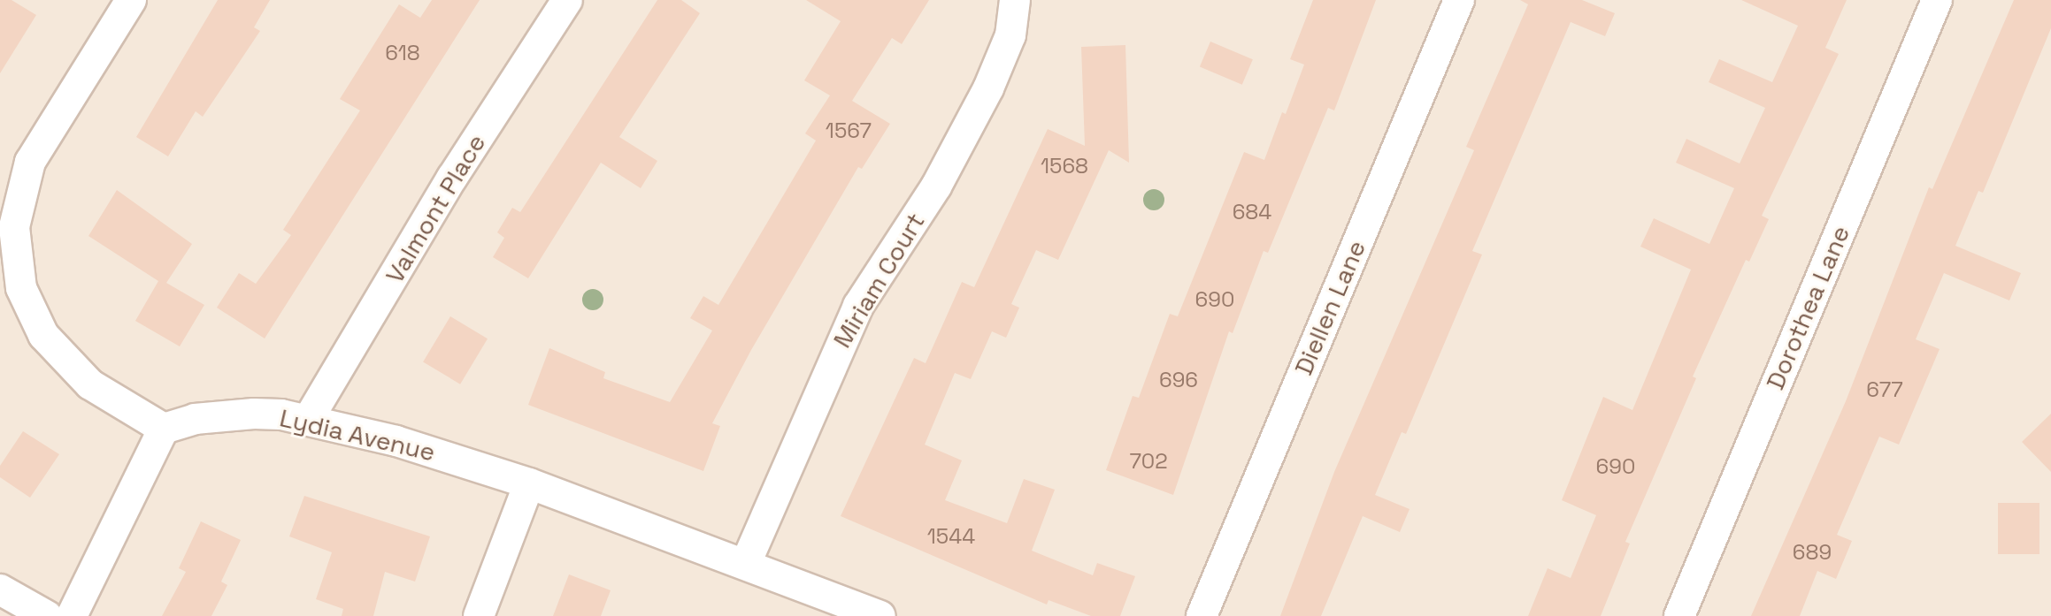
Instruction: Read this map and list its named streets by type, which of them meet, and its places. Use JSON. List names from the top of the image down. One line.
{"streets":{"street":["Valmont Place","Miriam Court","Diellen Lane","Dorothea Lane","Lydia Avenue"]},"crossings":[["Valmont Place","Lydia Avenue"],["Miriam Court","Lydia Avenue"]],"house_numbers":["618","1567","1568","684","690","696","677","702","690","1544","689"]}
